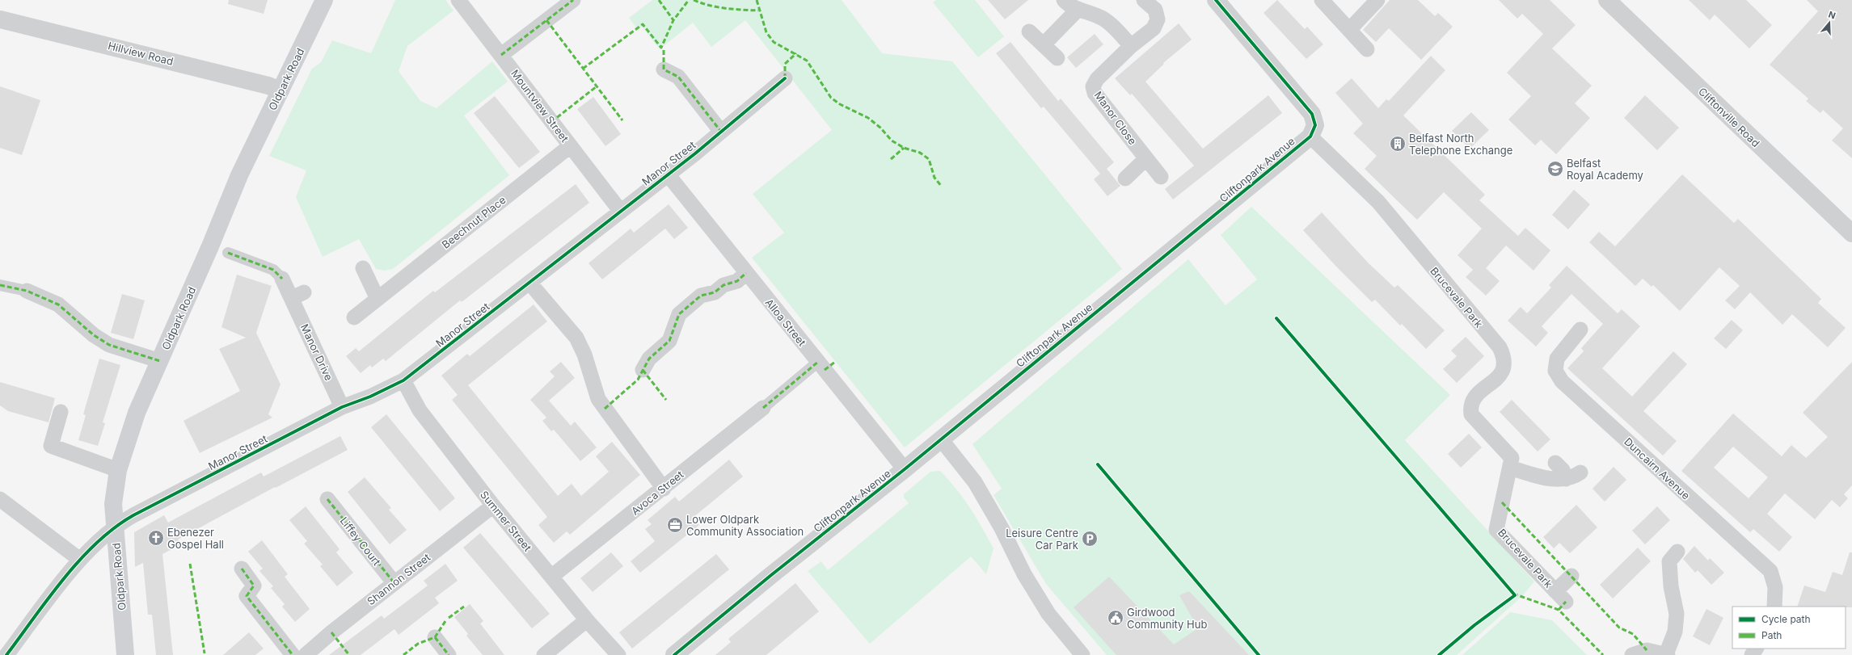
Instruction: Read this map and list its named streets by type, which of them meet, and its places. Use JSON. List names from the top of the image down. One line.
{"streets":{"main road":["Oldpark Road"],"street":["Hillview Road","Mountview Street","Cliftonville Road","Manor Close","Manor Street","Cliftonpark Avenue","Beechnut Place","Brucevale Park","Alloa Street","Manor Drive","Duncairn Avenue","Avoca Street","Summer Street","Liffey Court","Shannon Street"]},"crossings":[["Hillview Road","Oldpark Road"],["Oldpark Road","Manor Street"],["Mountview Street","Manor Street"],["Mountview Street","Beechnut Place"],["Manor Street","Alloa Street"],["Manor Street","Manor Drive"],["Manor Street","Summer Street"],["Cliftonpark Avenue","Brucevale Park"],["Cliftonpark Avenue","Alloa Street"],["Avoca Street","Summer Street"],["Summer Street","Shannon Street"],["Liffey Court","Shannon Street"]],"places":{"building":["Belfast North Telephone Exchange"],"school or university":["Belfast Royal Academy"],"office":["Lower Oldpark Community Association"],"church":["Ebenezer Gospel Hall"],"parking":["Leisure Centre Car Park"],"public building":["Girdwood Community Hub"]},"legend":["Cycle path","Path"],"north":"top"}
